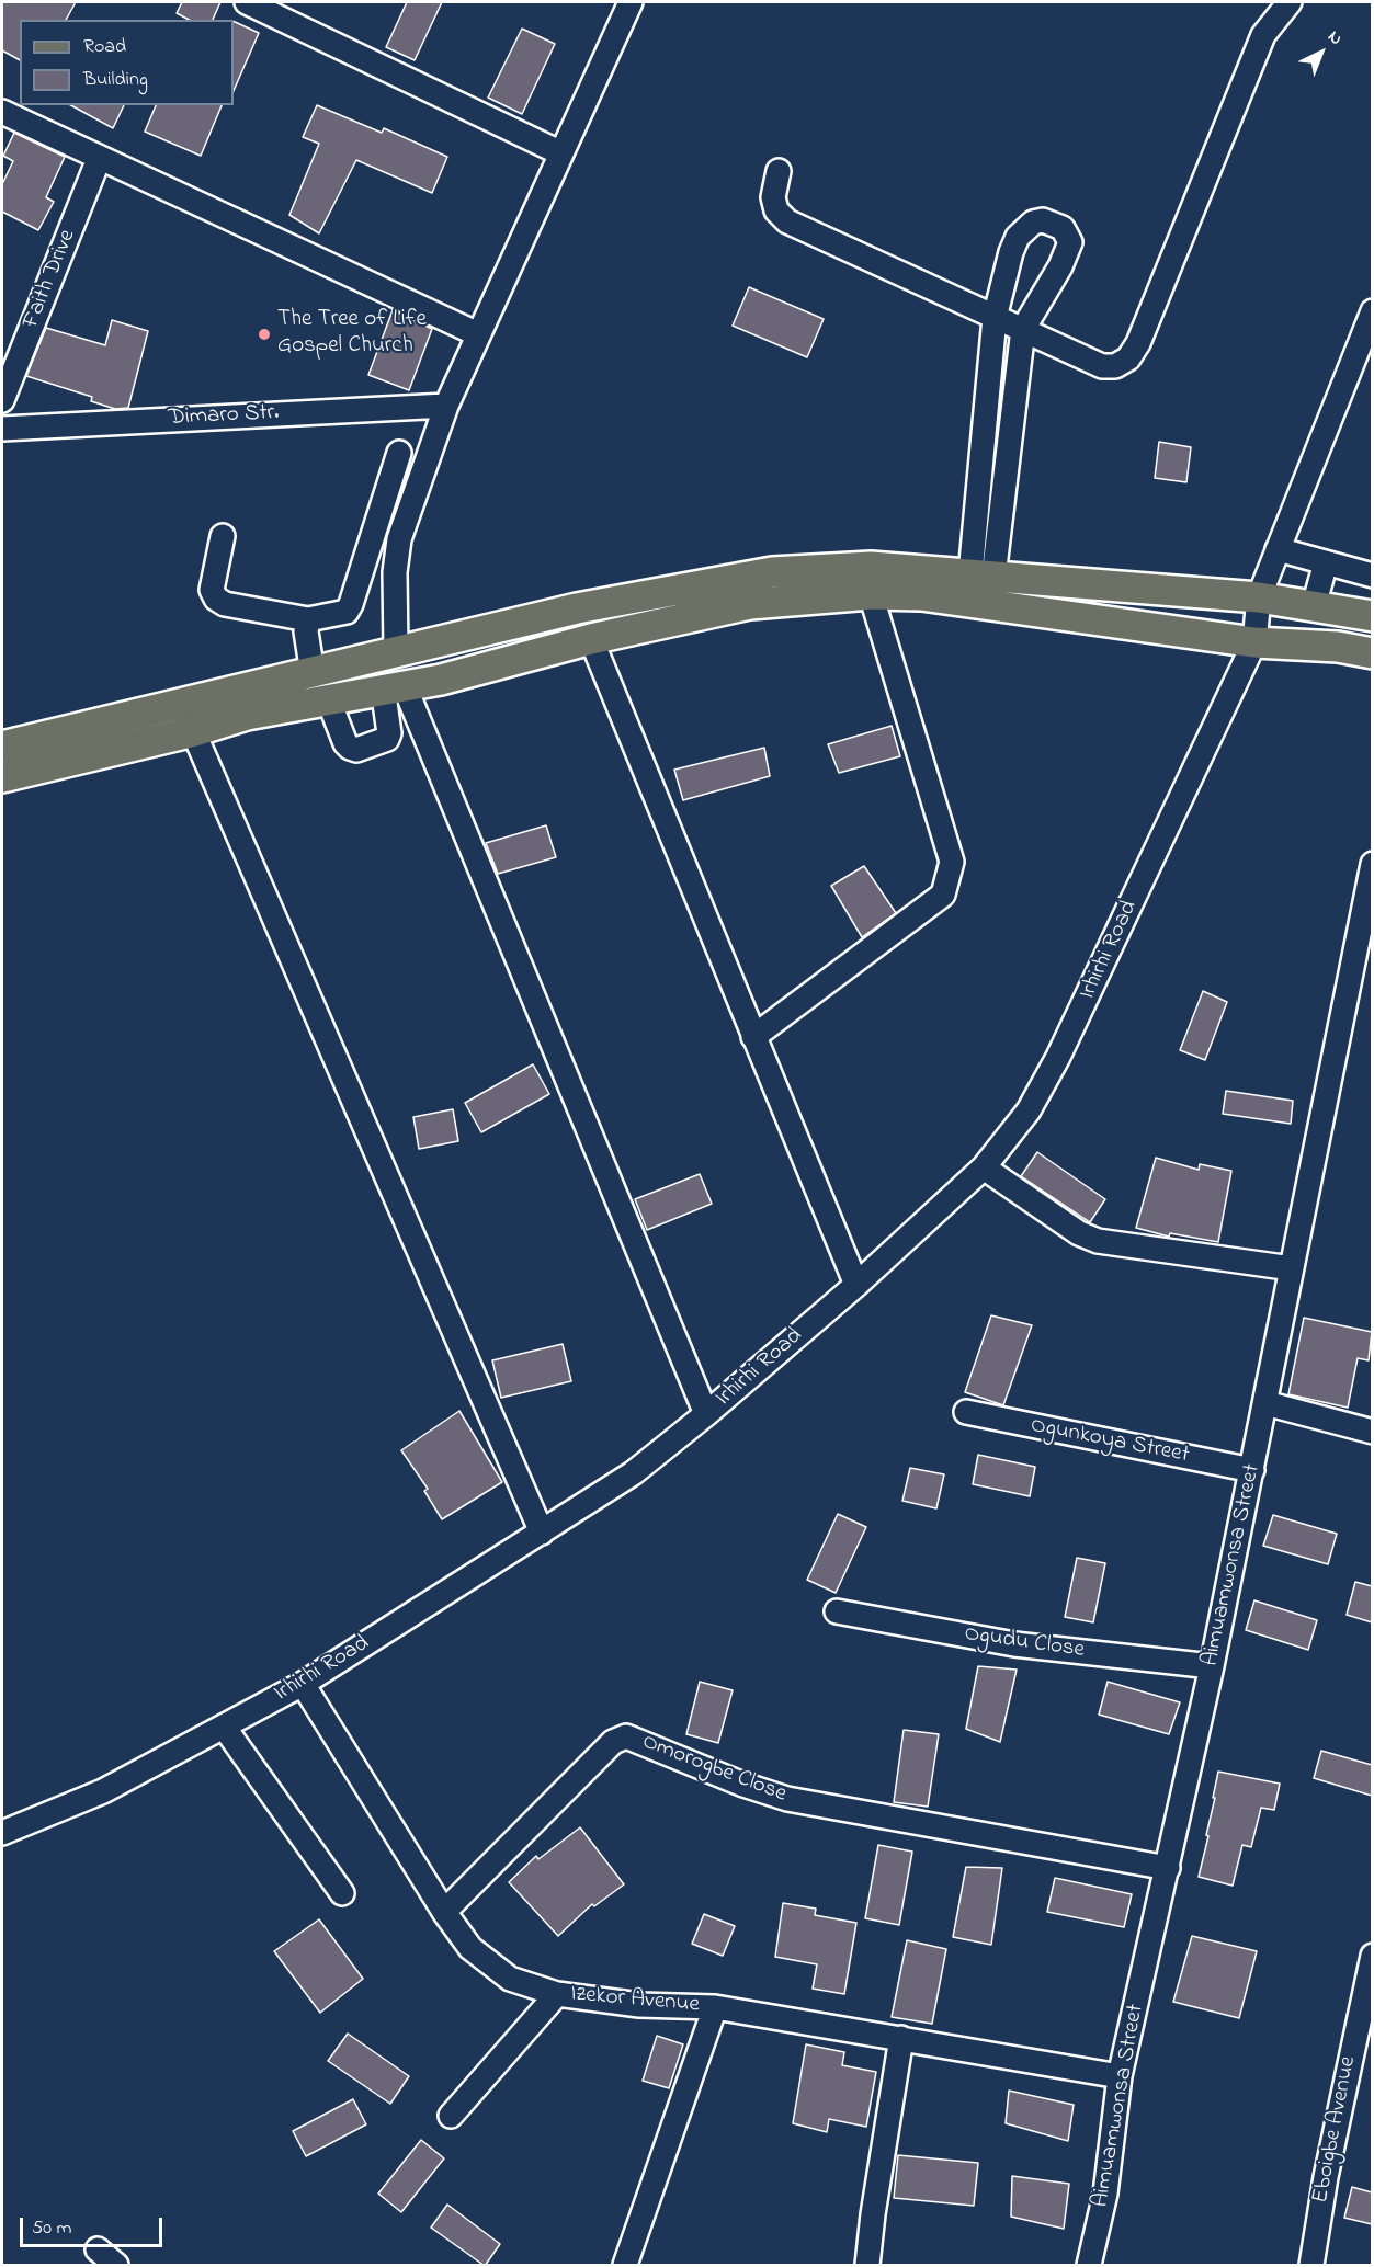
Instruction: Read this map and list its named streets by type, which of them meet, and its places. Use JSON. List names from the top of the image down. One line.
{"streets":{"street":["Faith Drive","Dimaro Str.","Irhirhi Road","Ogunkoya Street","Aimuamwonsa Street","Ogudu Close","Omorogbe Close","Izekor Avenue","Eboigbe Avenue"]},"crossings":[["Irhirhi Road","Izekor Avenue"],["Ogunkoya Street","Aimuamwonsa Street"],["Aimuamwonsa Street","Ogudu Close"],["Aimuamwonsa Street","Omorogbe Close"],["Aimuamwonsa Street","Izekor Avenue"],["Omorogbe Close","Izekor Avenue"]],"places":["The Tree of Life Gospel Church"],"legend":["Road","Building"],"scale_bar":"50 m","north":"top right"}
